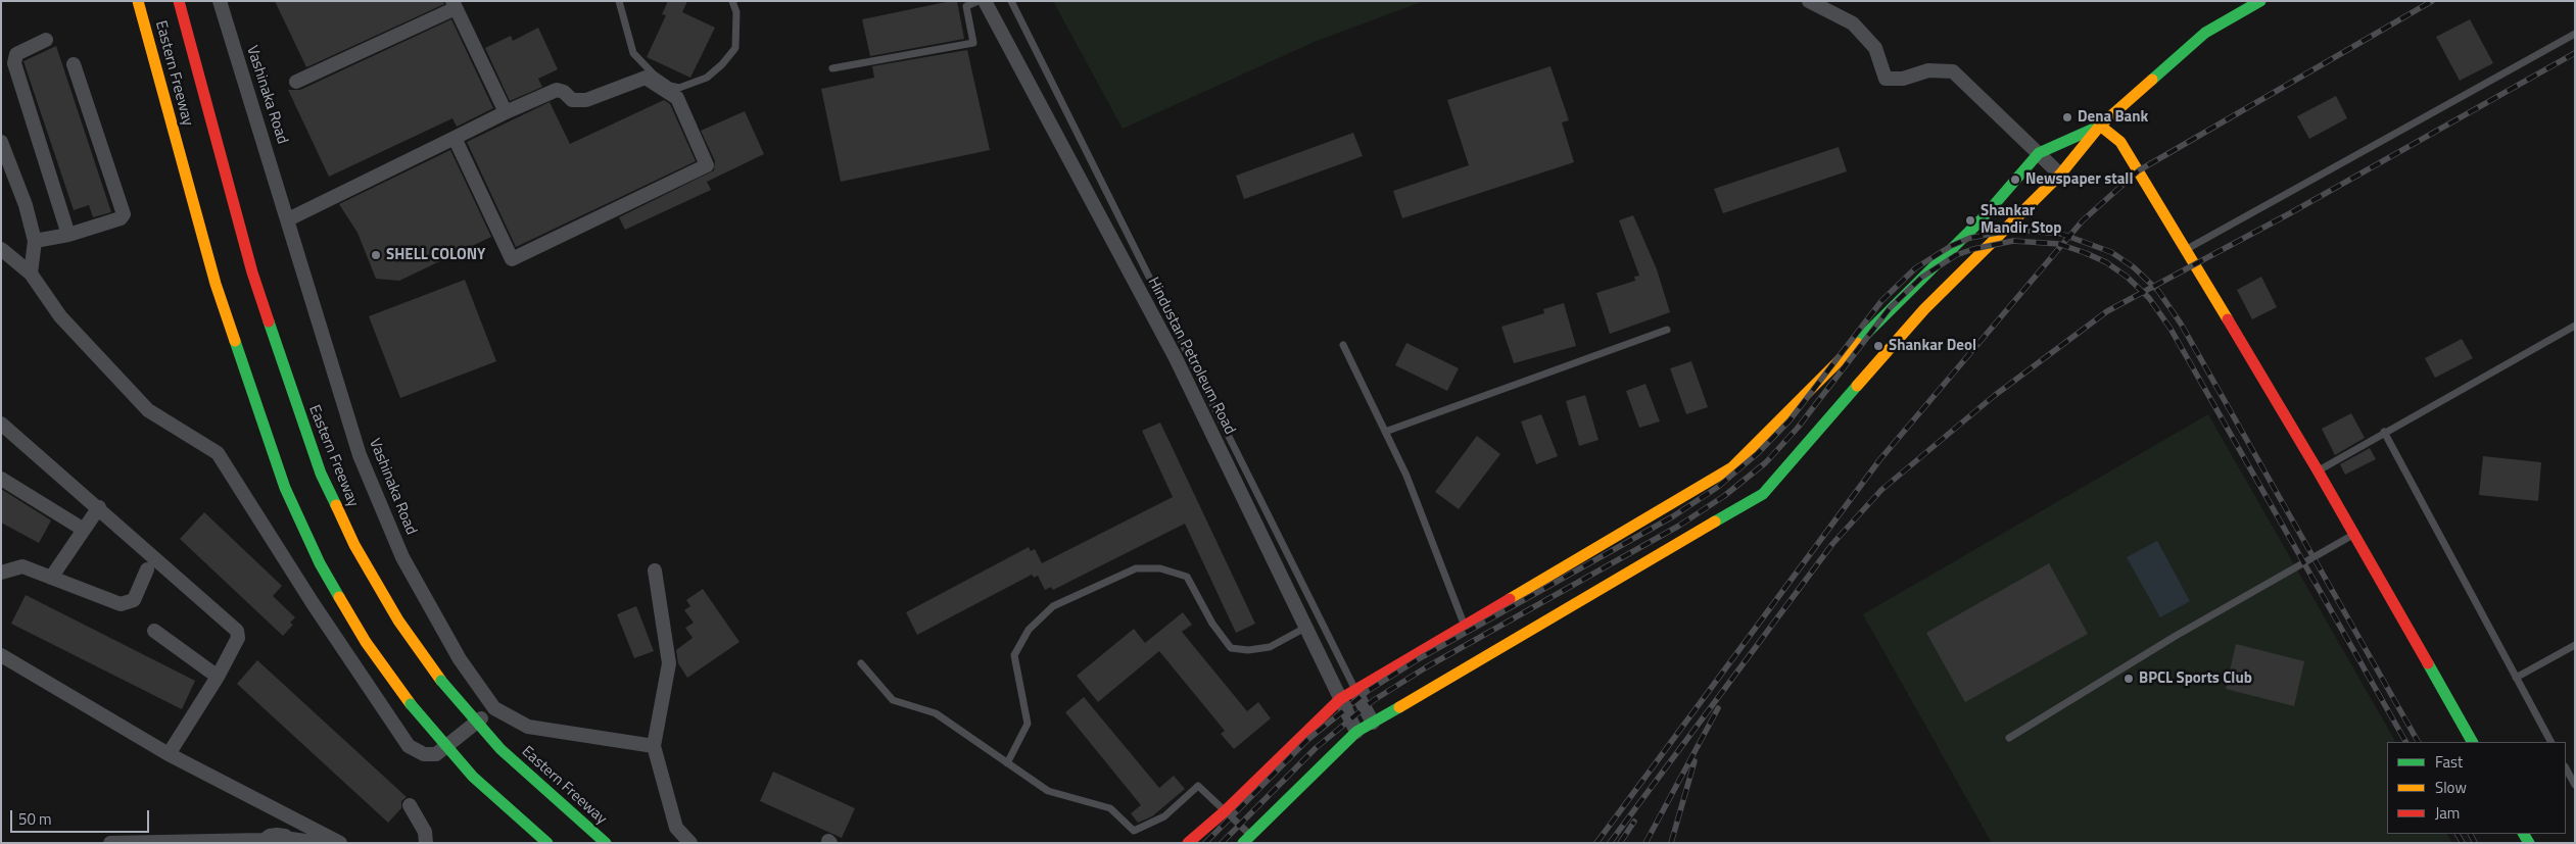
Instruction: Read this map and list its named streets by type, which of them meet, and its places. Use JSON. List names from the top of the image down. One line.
{"streets":{"main road":["Eastern Freeway"],"street":["Vashinaka Road","Hindustan Petroleum Road"]},"places":["Dena Bank","Newspaper stall","Shankar Mandir Stop","SHELL COLONY","Shankar Deol","BPCL Sports Club"],"legend":["Fast","Slow","Jam"],"scale_bar":"50 m"}
